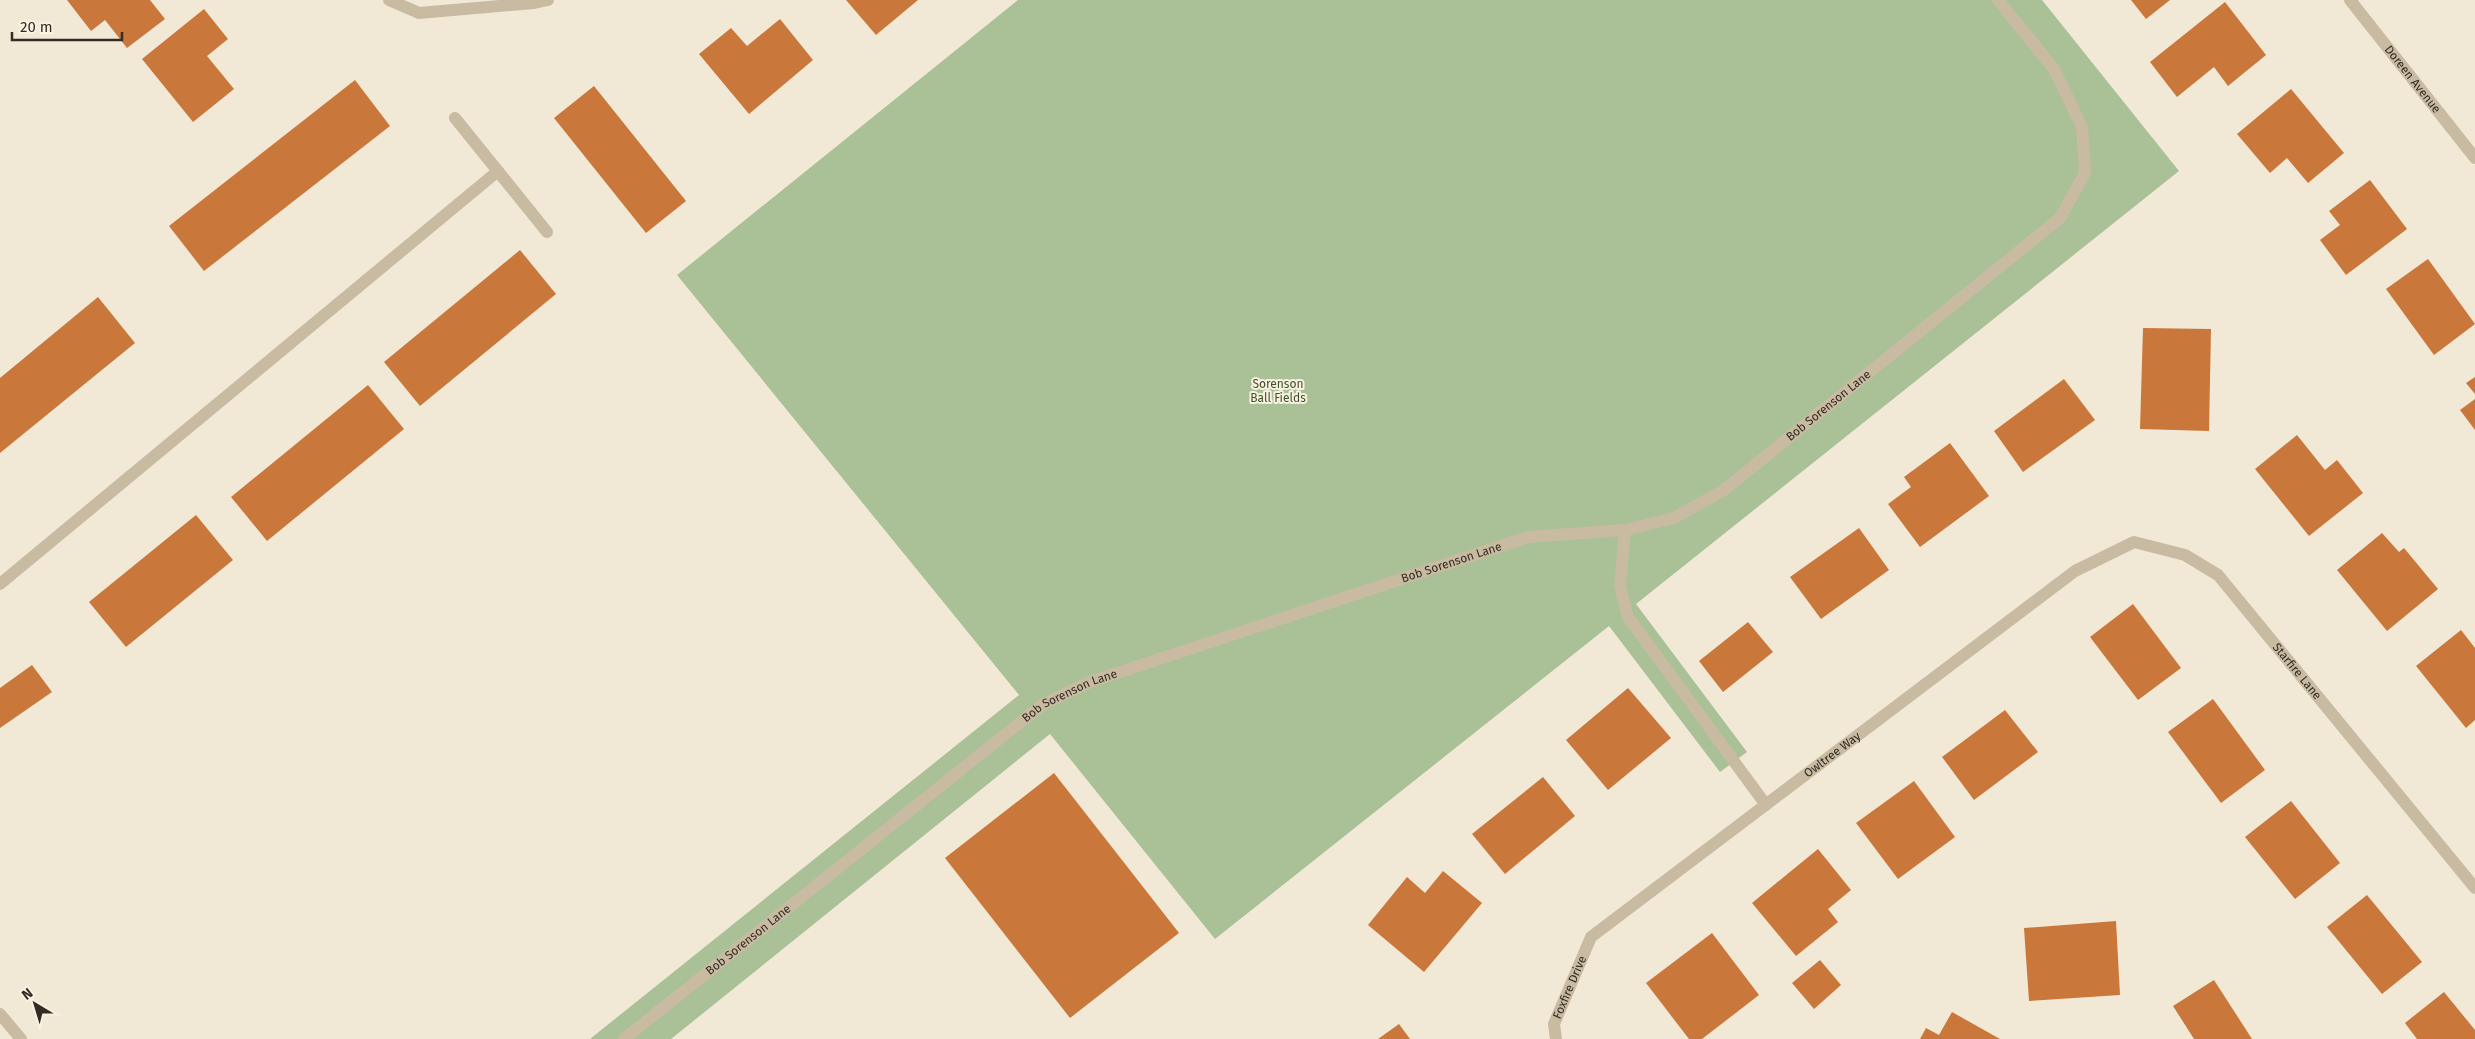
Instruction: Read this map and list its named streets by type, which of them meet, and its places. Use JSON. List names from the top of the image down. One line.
{"streets":{"street":["Doreen Avenue","Bob Sorenson Lane","Starfire Lane","Owltree Way","Foxfire Drive"]},"crossings":[["Starfire Lane","Owltree Way"],["Owltree Way","Foxfire Drive"]],"parks":["Sorenson Ball Fields"],"scale_bar":"20 m","north":"top left"}
